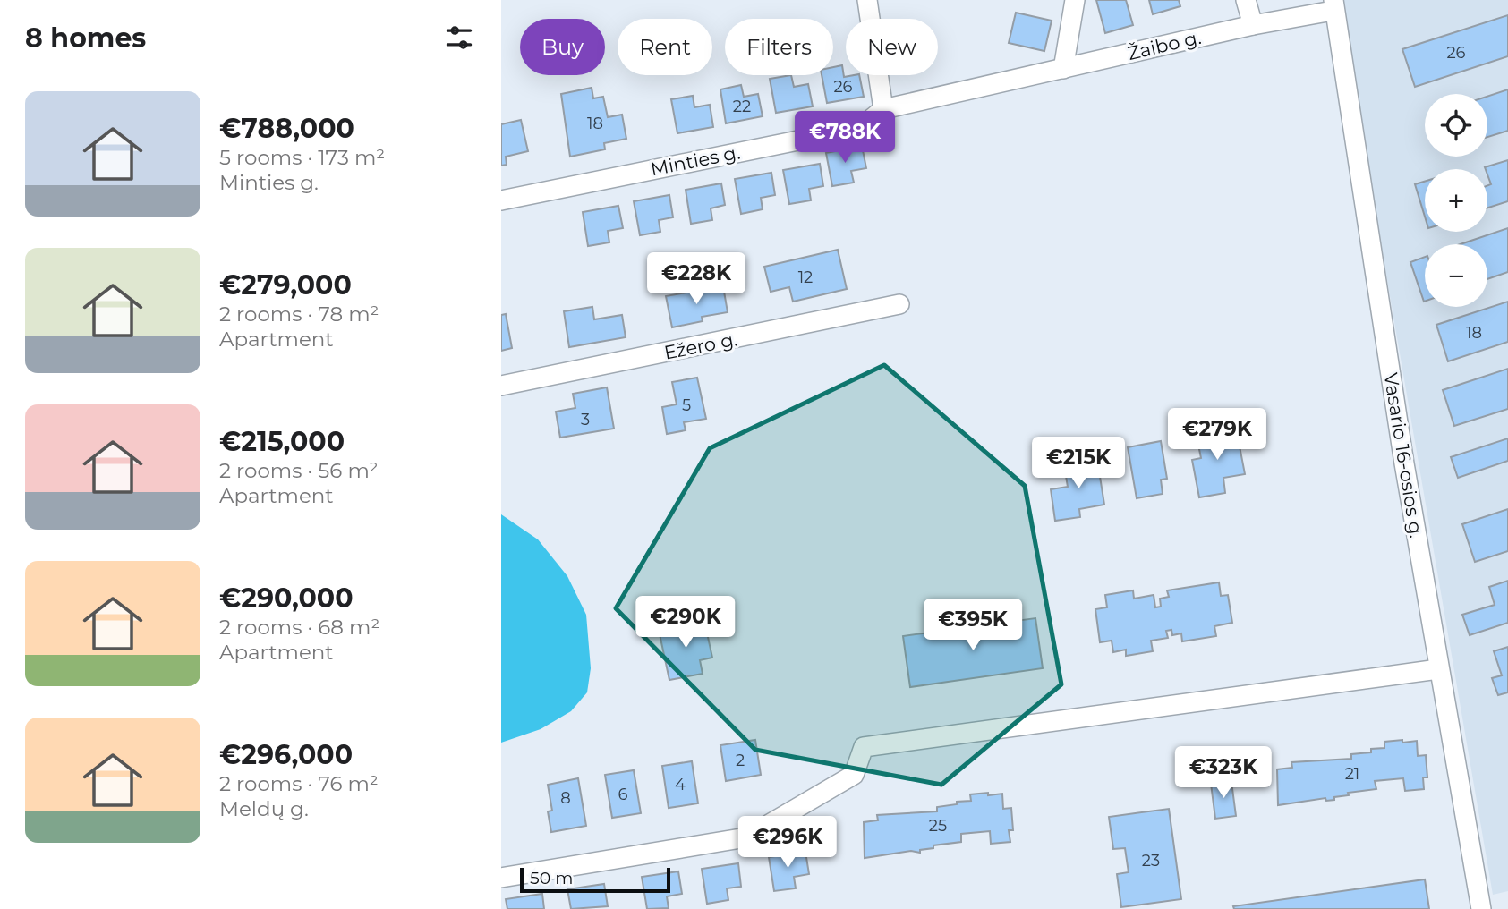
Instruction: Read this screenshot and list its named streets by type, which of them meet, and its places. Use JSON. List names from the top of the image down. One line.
{"streets":{"street":["Žaibo g.","Minties g.","Ežero g.","Vasario 16-osios g."]},"crossings":[["Žaibo g.","Minties g."],["Žaibo g.","Vasario 16-osios g."]],"house_numbers":["26","26","22","18","12","18","5","3","2","21","4","6","8","25","23"],"scale_bar":"50 m","page":{"heading":"8 homes","chip":["Buy","Rent","Filters","New"],"list":[{"name":"€788,000","note":"5 rooms · 173 m² · Minties g."},{"name":"€279,000","note":"2 rooms · 78 m² · Apartment"},{"name":"€215,000","note":"2 rooms · 56 m² · Apartment"},{"name":"€290,000","note":"2 rooms · 68 m² · Apartment"},{"name":"€296,000","note":"2 rooms · 76 m² · Meldų g."}],"map_buttons":["+","−"],"price":["€788K","€228K","€279K","€215K","€290K","€395K","€323K","€296K"],"scale":"50 m"}}
